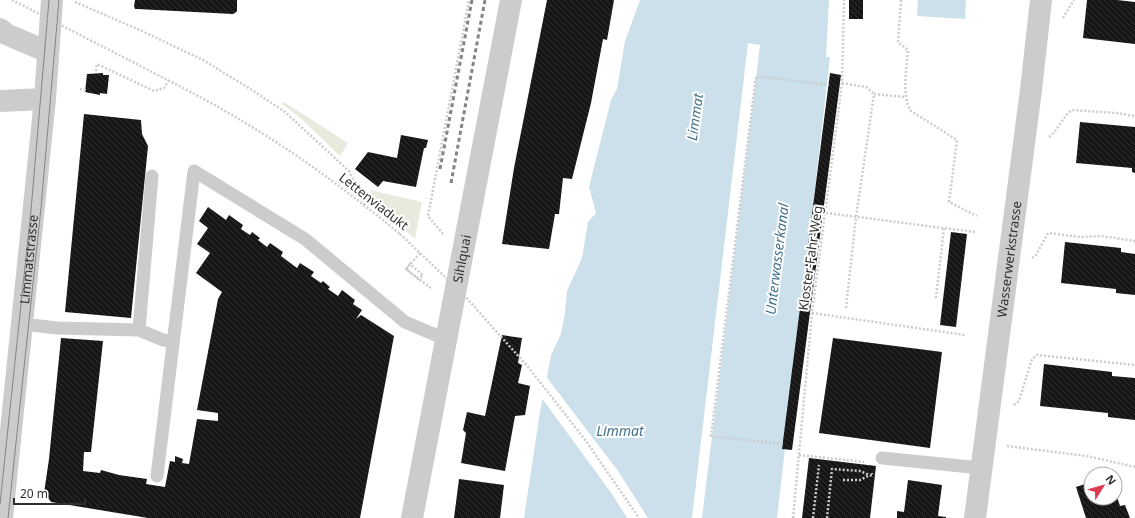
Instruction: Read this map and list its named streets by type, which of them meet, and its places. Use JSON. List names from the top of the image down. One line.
{"streets":{"street":["Limmatstrasse","Sihlquai","Wasserwerkstrasse"],"path":["Lettenviadukt","Kloster-Fahr-Weg"]},"water":["Limmat","Unterwasserkanal"],"scale_bar":"20 m","north":"top right"}
